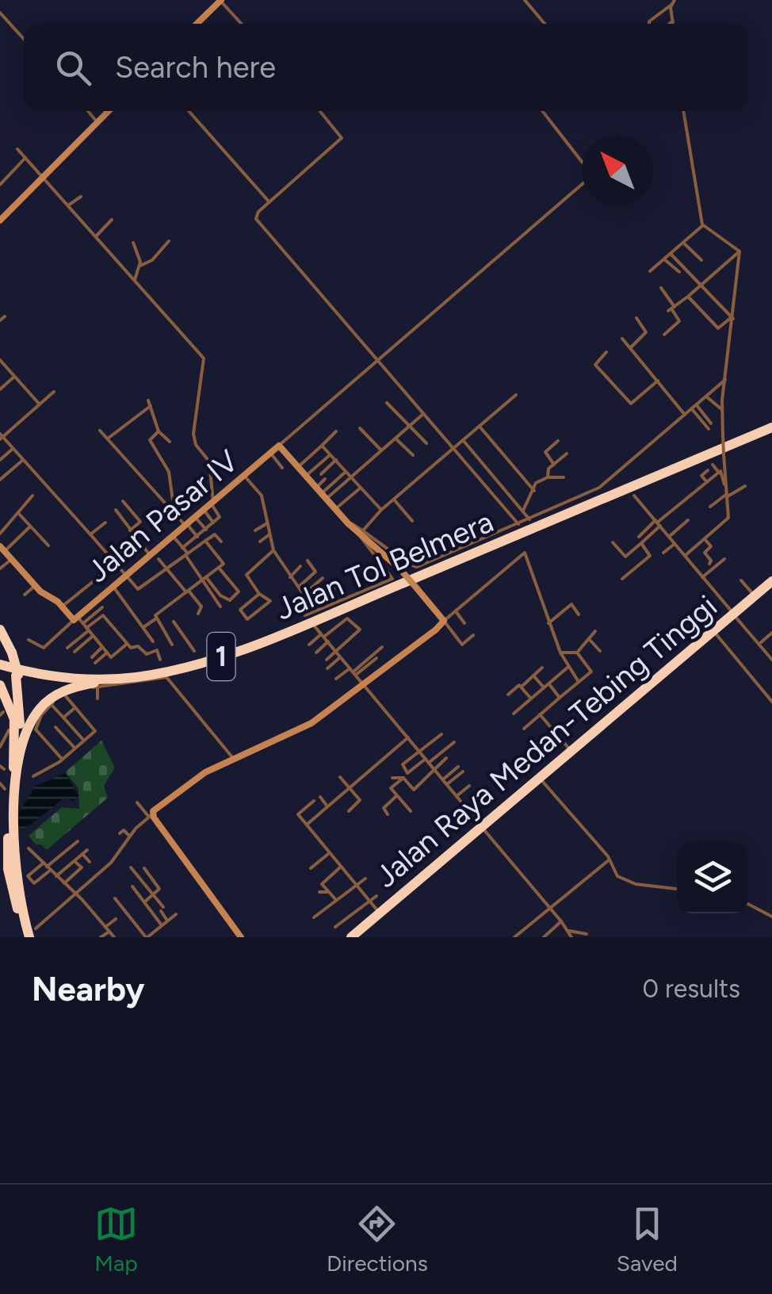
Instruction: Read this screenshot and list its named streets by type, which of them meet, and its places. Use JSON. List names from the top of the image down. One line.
{"streets":{"highway":["Jalan Tol Belmera","1","Jalan Raya Medan-Tebing Tinggi"],"street":["Jalan Pasar IV"]},"north":"top left","page":{"search":"Search here","heading":["Nearby","0 results"],"nav":["Map","Directions","Saved"]}}
